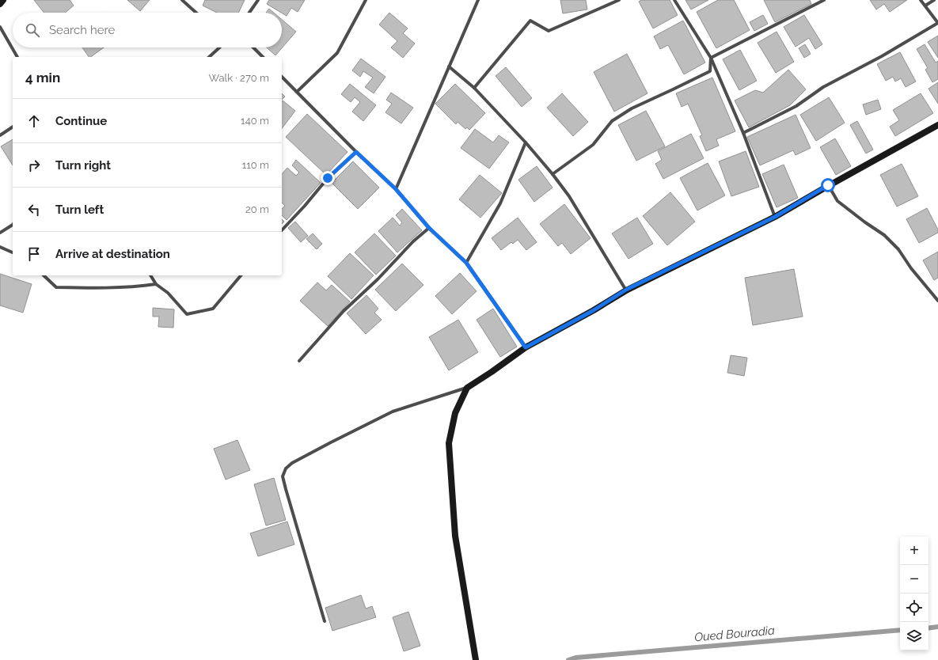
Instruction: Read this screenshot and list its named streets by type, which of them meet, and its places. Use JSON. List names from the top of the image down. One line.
{"water":["Oued Bouradia"],"page":{"search":"Search here","heading":["4 min","Walk · 270 m"],"list":[["Continue","140 m"],["Turn right","110 m"],["Turn left","20 m"],"Arrive at destination"],"map_buttons":["+","−"]}}
